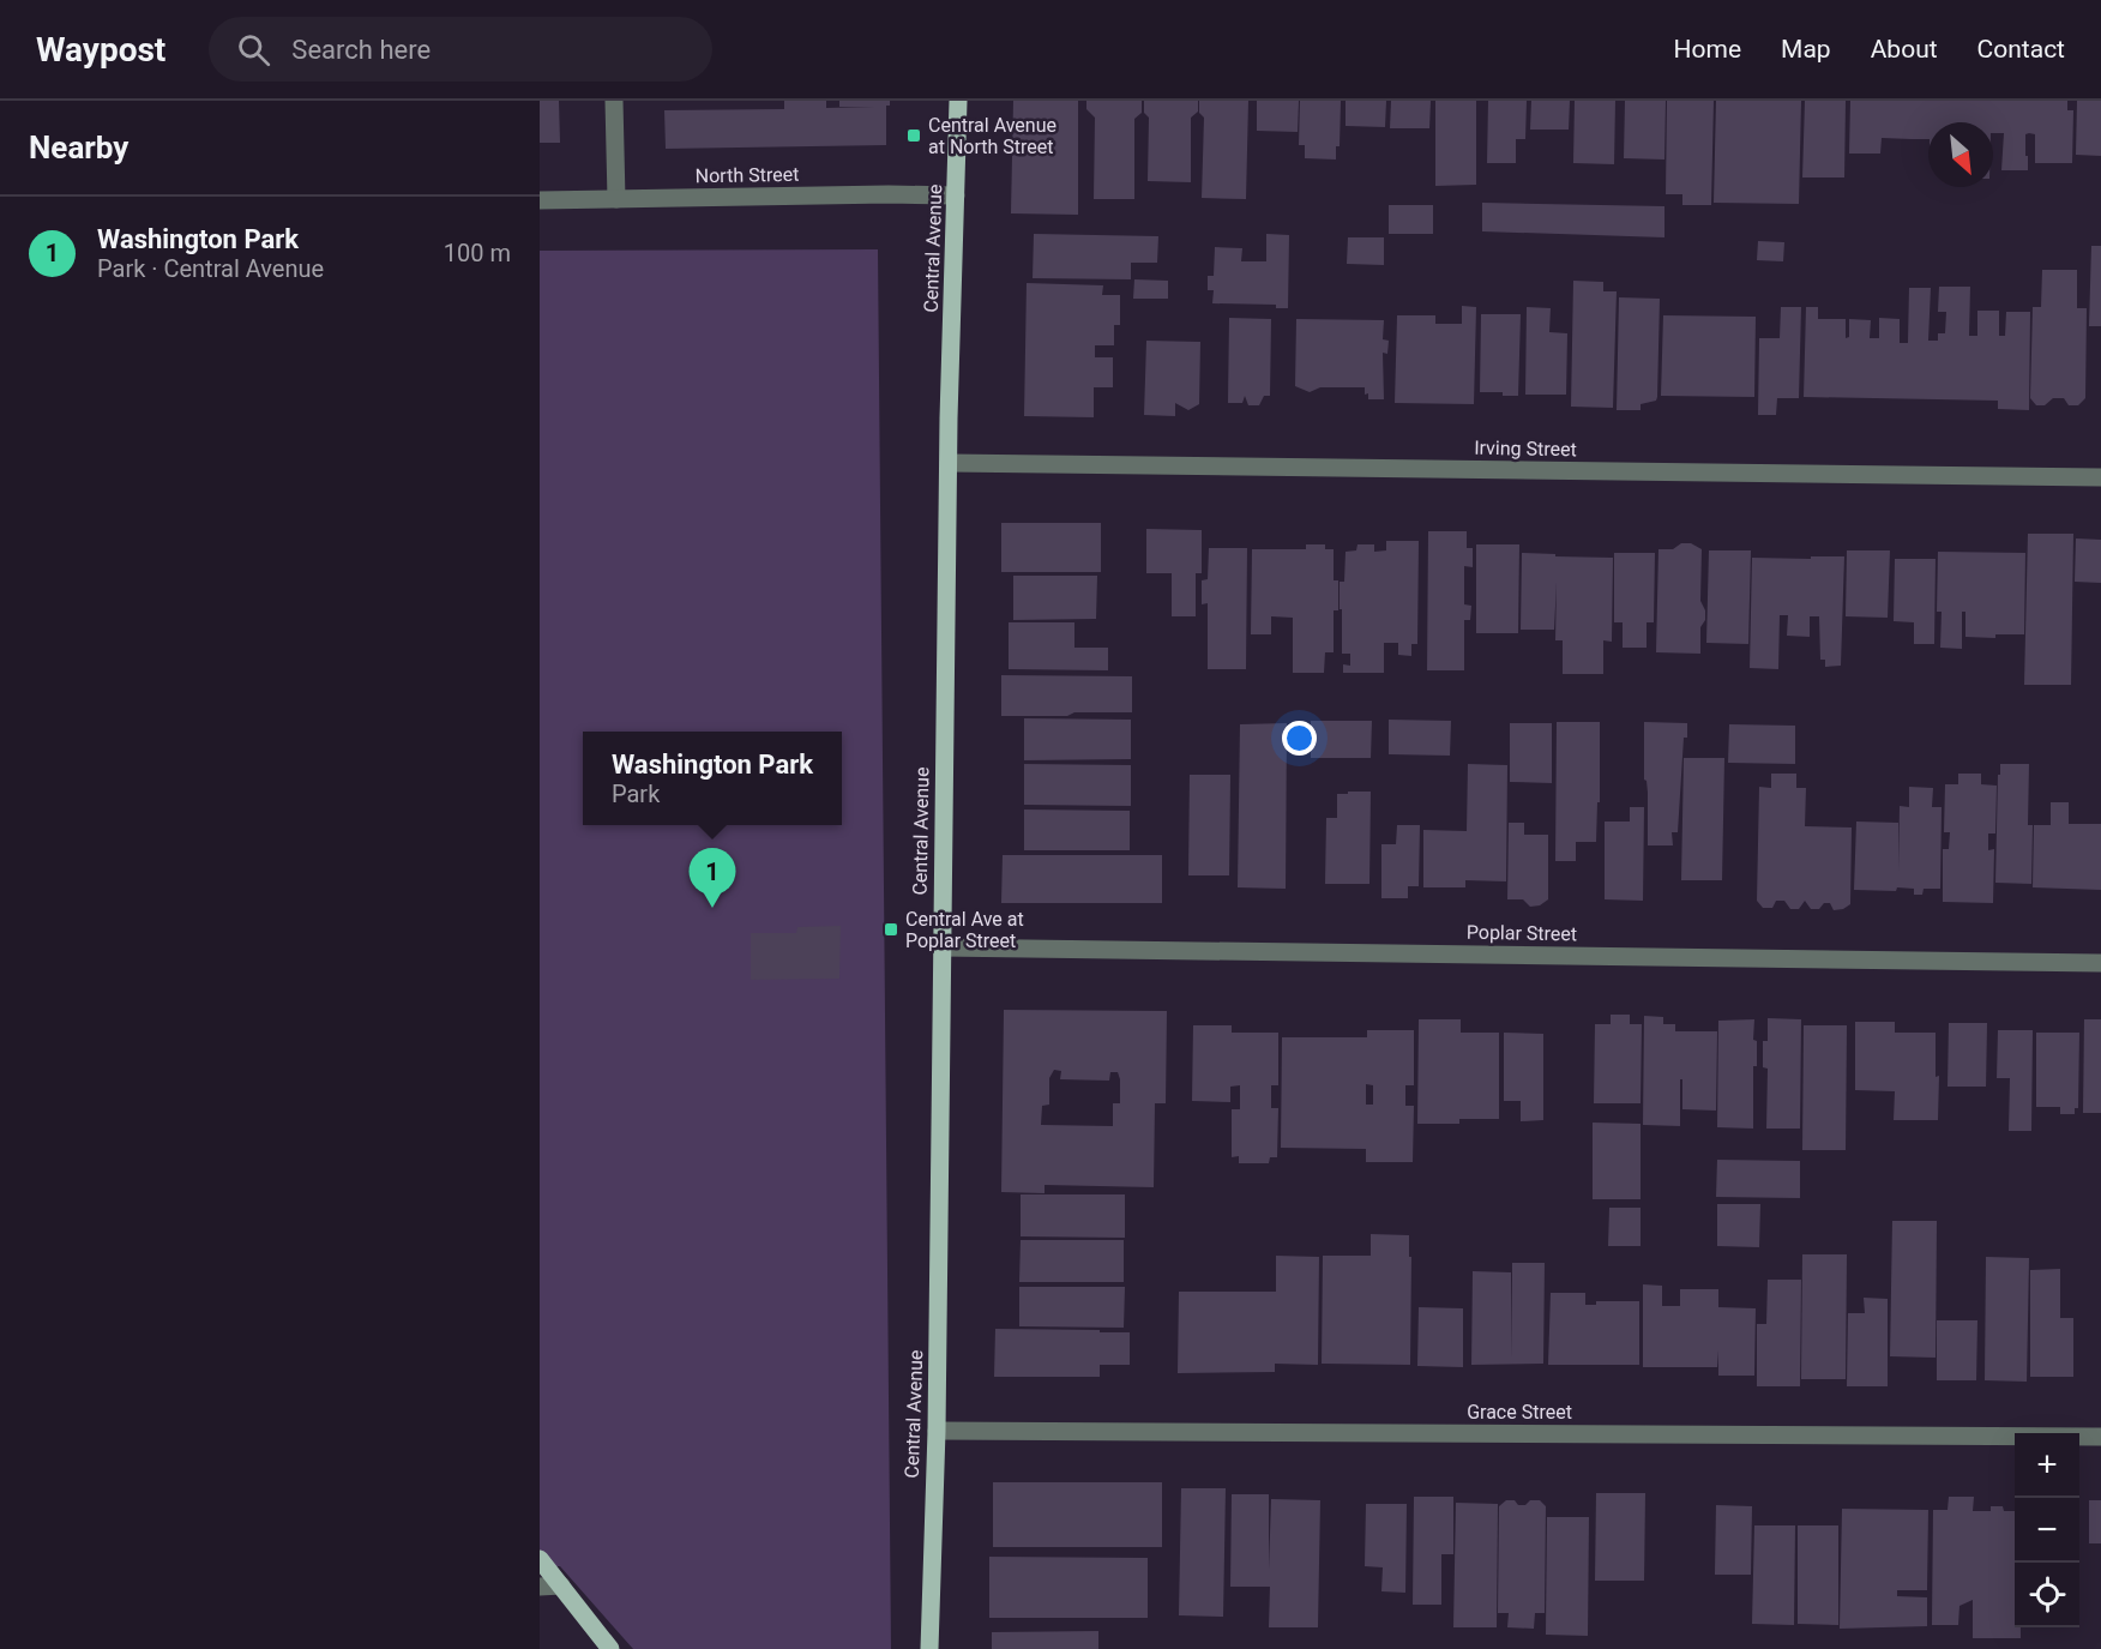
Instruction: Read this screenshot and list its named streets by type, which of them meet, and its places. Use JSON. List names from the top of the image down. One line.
{"streets":{"main road":["Central Avenue"],"street":["North Street","Irving Street","Poplar Street","Grace Street"]},"crossings":[["North Street","Central Avenue"],["Central Avenue","Irving Street"],["Central Avenue","Poplar Street"],["Central Avenue","Grace Street"]],"places":{"transit":["Central Avenue at North Street","Central Ave at Poplar Street"]},"north":"bottom right","page":{"header":"Waypost","search":"Search here","nav":["Home","Map","About","Contact"],"heading":"Nearby","list":[{"mark":"1","name":"Washington Park","note":"Park · Central Avenue","value":"100 m"}],"popup":["Washington Park","Park"],"pins":"1","map_buttons":["+","−"]}}
